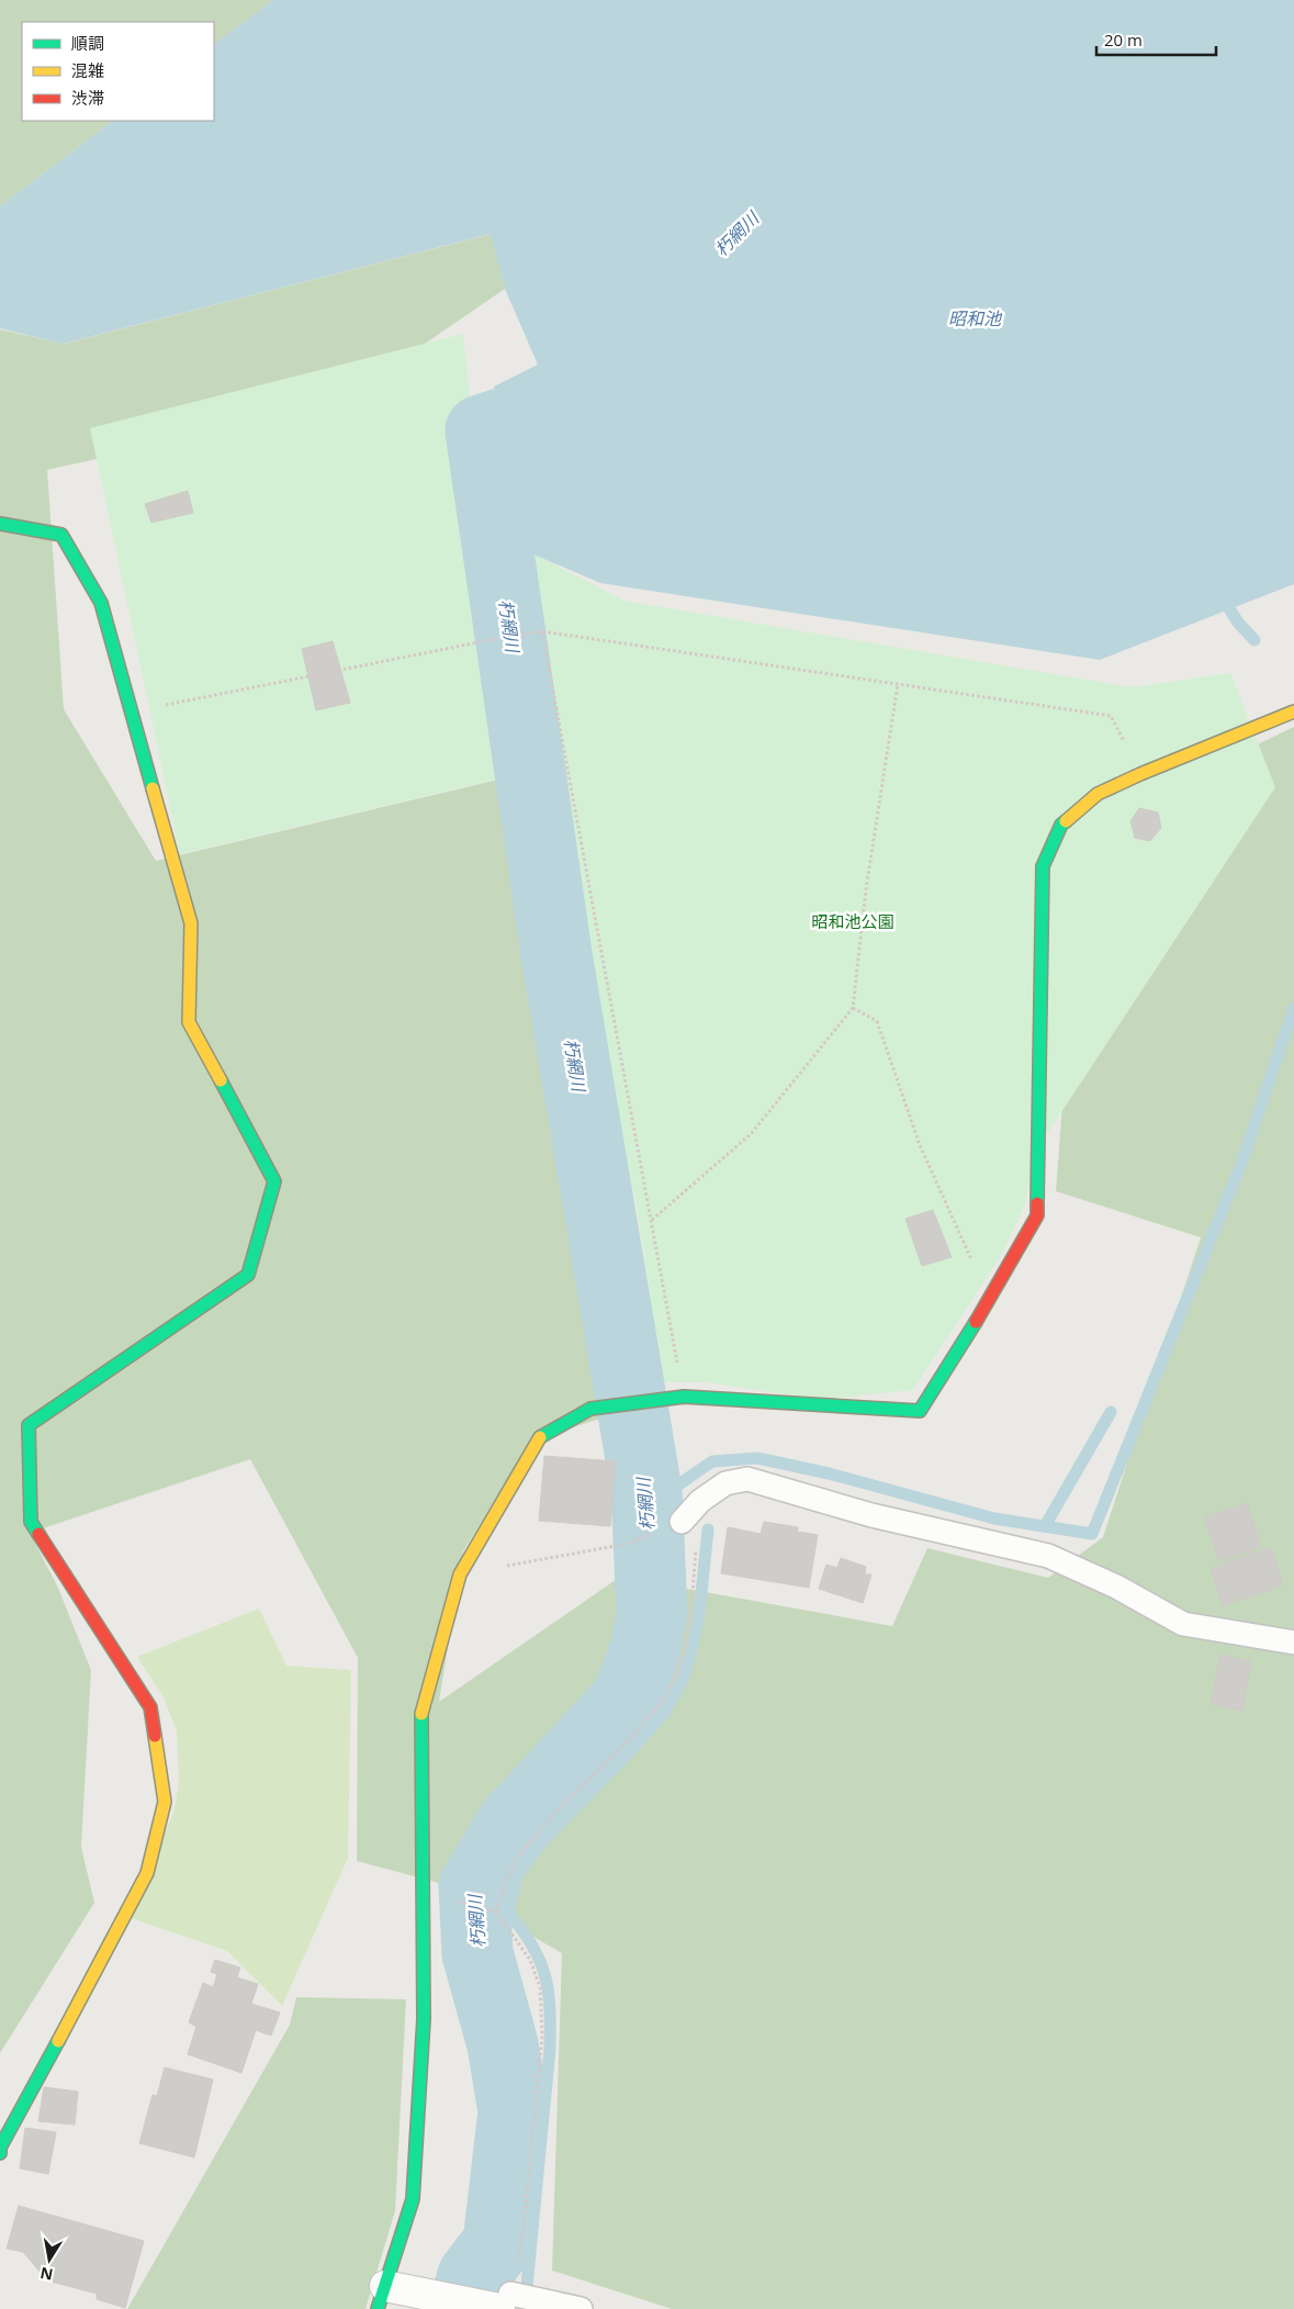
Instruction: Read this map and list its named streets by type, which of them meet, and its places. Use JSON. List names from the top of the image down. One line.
{"water":["朽網川","昭和池"],"parks":["昭和池公園"],"legend":["順調","混雑","渋滞"],"scale_bar":"20 m","north":"bottom"}
